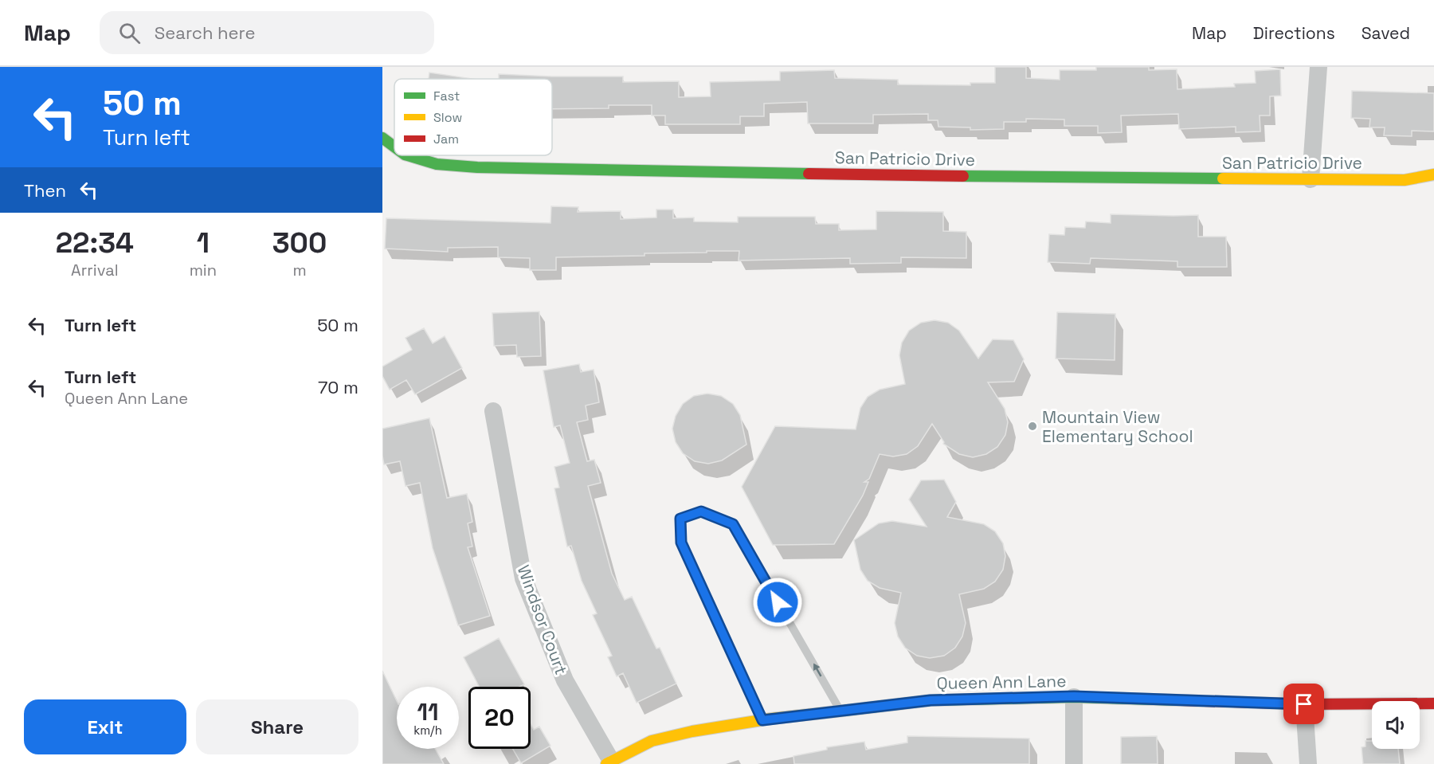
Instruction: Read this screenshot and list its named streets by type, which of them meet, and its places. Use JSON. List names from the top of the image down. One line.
{"streets":{"street":["San Patricio Drive","Windsor Court","Queen Ann Lane"]},"crossings":[["Windsor Court","Queen Ann Lane"]],"places":["Mountain View Elementary School"],"legend":["Fast","Slow","Jam"],"page":{"header":"Map","search":"Search here","nav":["Map","Directions","Saved"],"turn":["50 m","Turn left"],"then":"Then","eta":["22:34","Arrival","1","min","300","m"],"list":[{"name":"Turn left","value":"50 m"},{"name":"Turn left","note":"Queen Ann Lane","value":"70 m"}],"speed":"11 km/h","limit":"20","buttons":["Exit","Share"]}}
